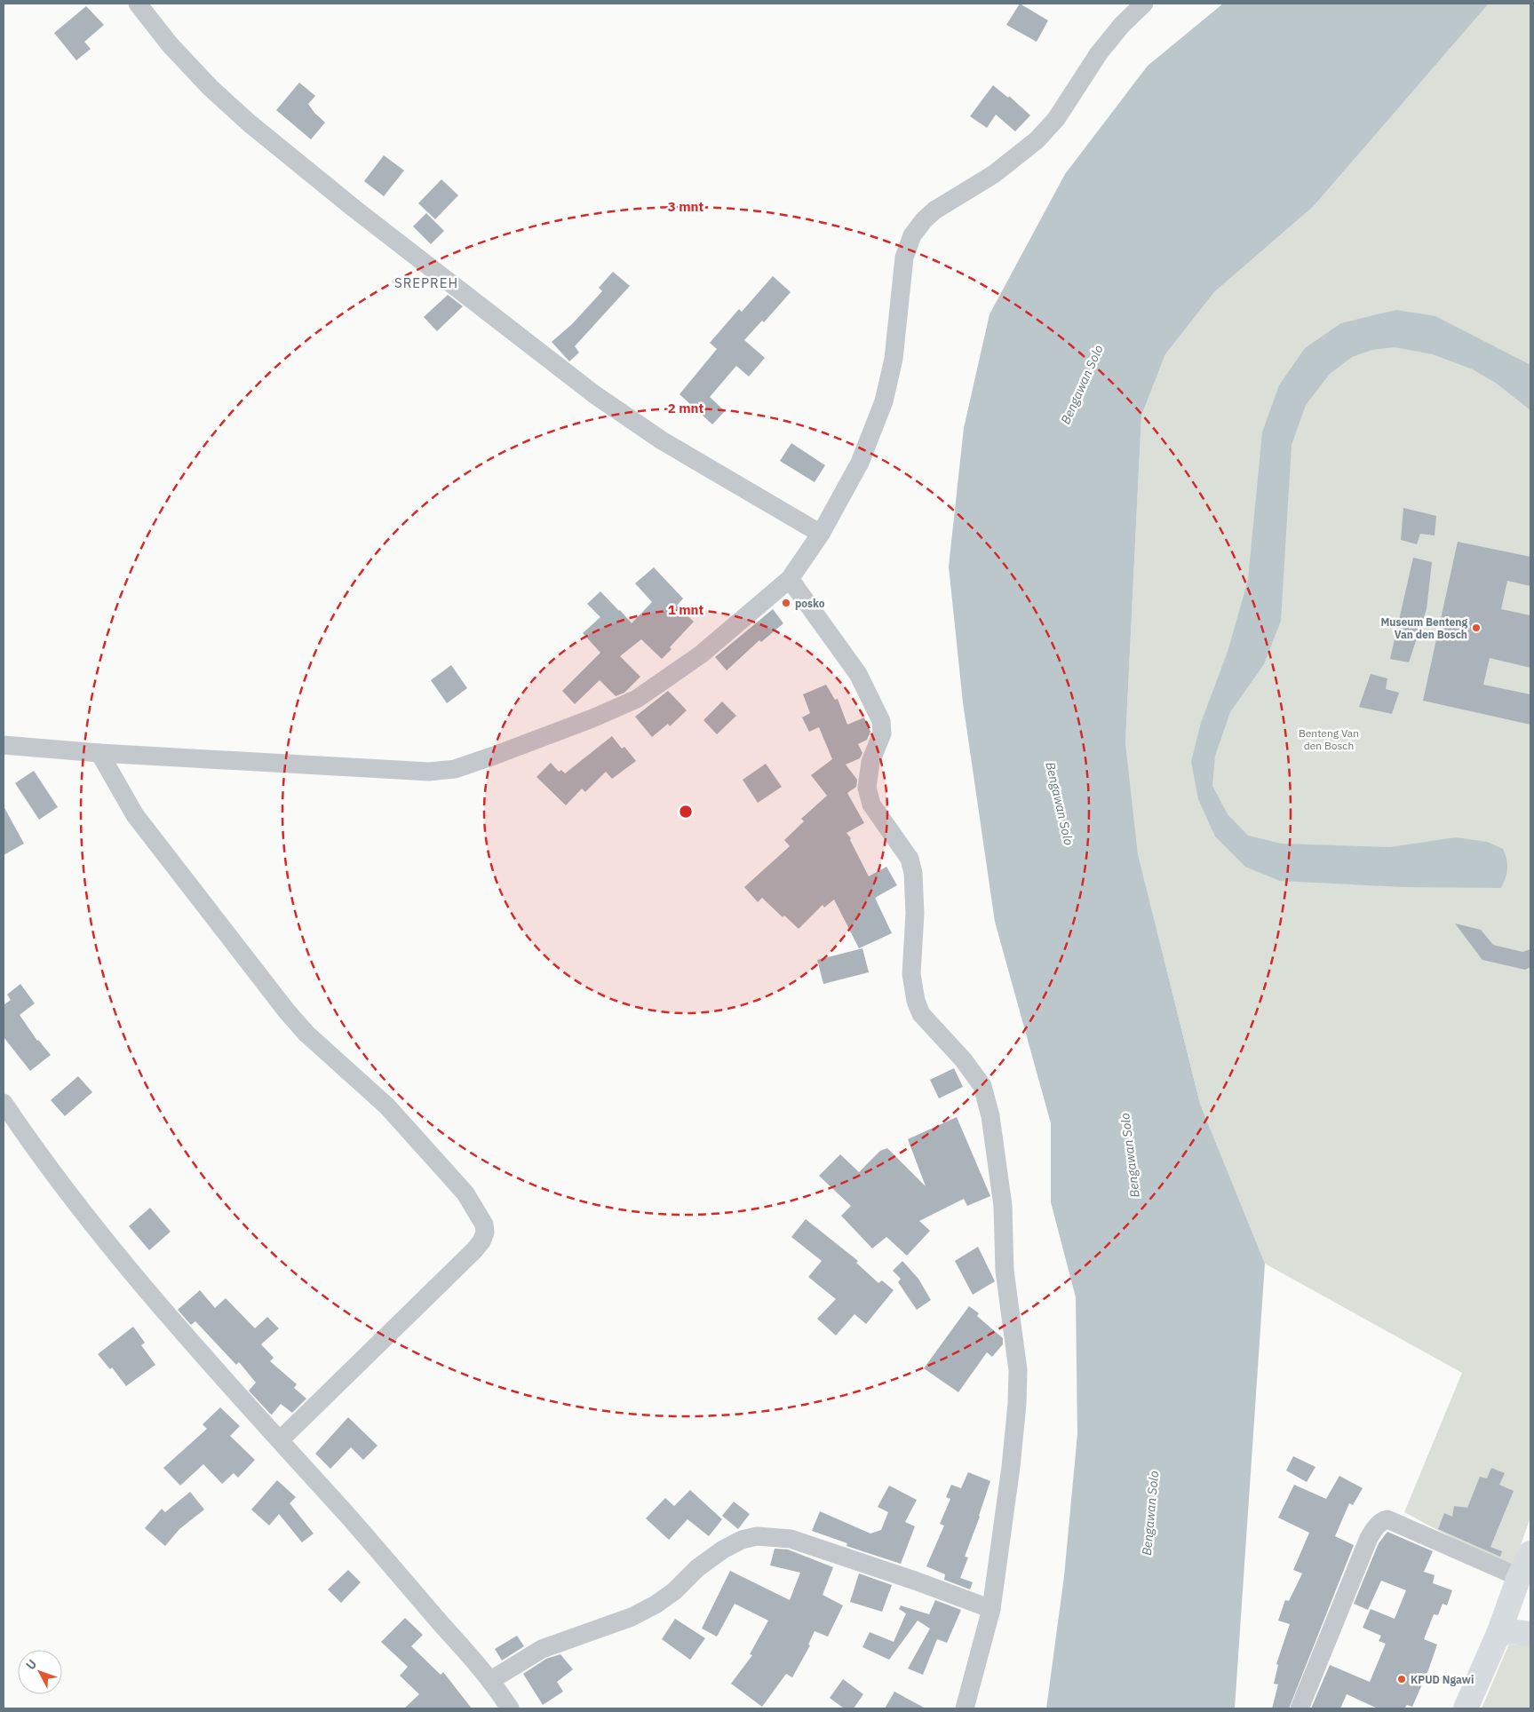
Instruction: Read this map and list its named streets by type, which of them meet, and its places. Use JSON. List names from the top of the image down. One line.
{"districts":["SREPREH"],"water":["Bengawan Solo"],"parks":["Benteng Van den Bosch"],"places":["posko","Museum Benteng Van den Bosch","KPUD Ngawi"],"north":"top left","rings":["3 mnt","2 mnt","1 mnt"]}
